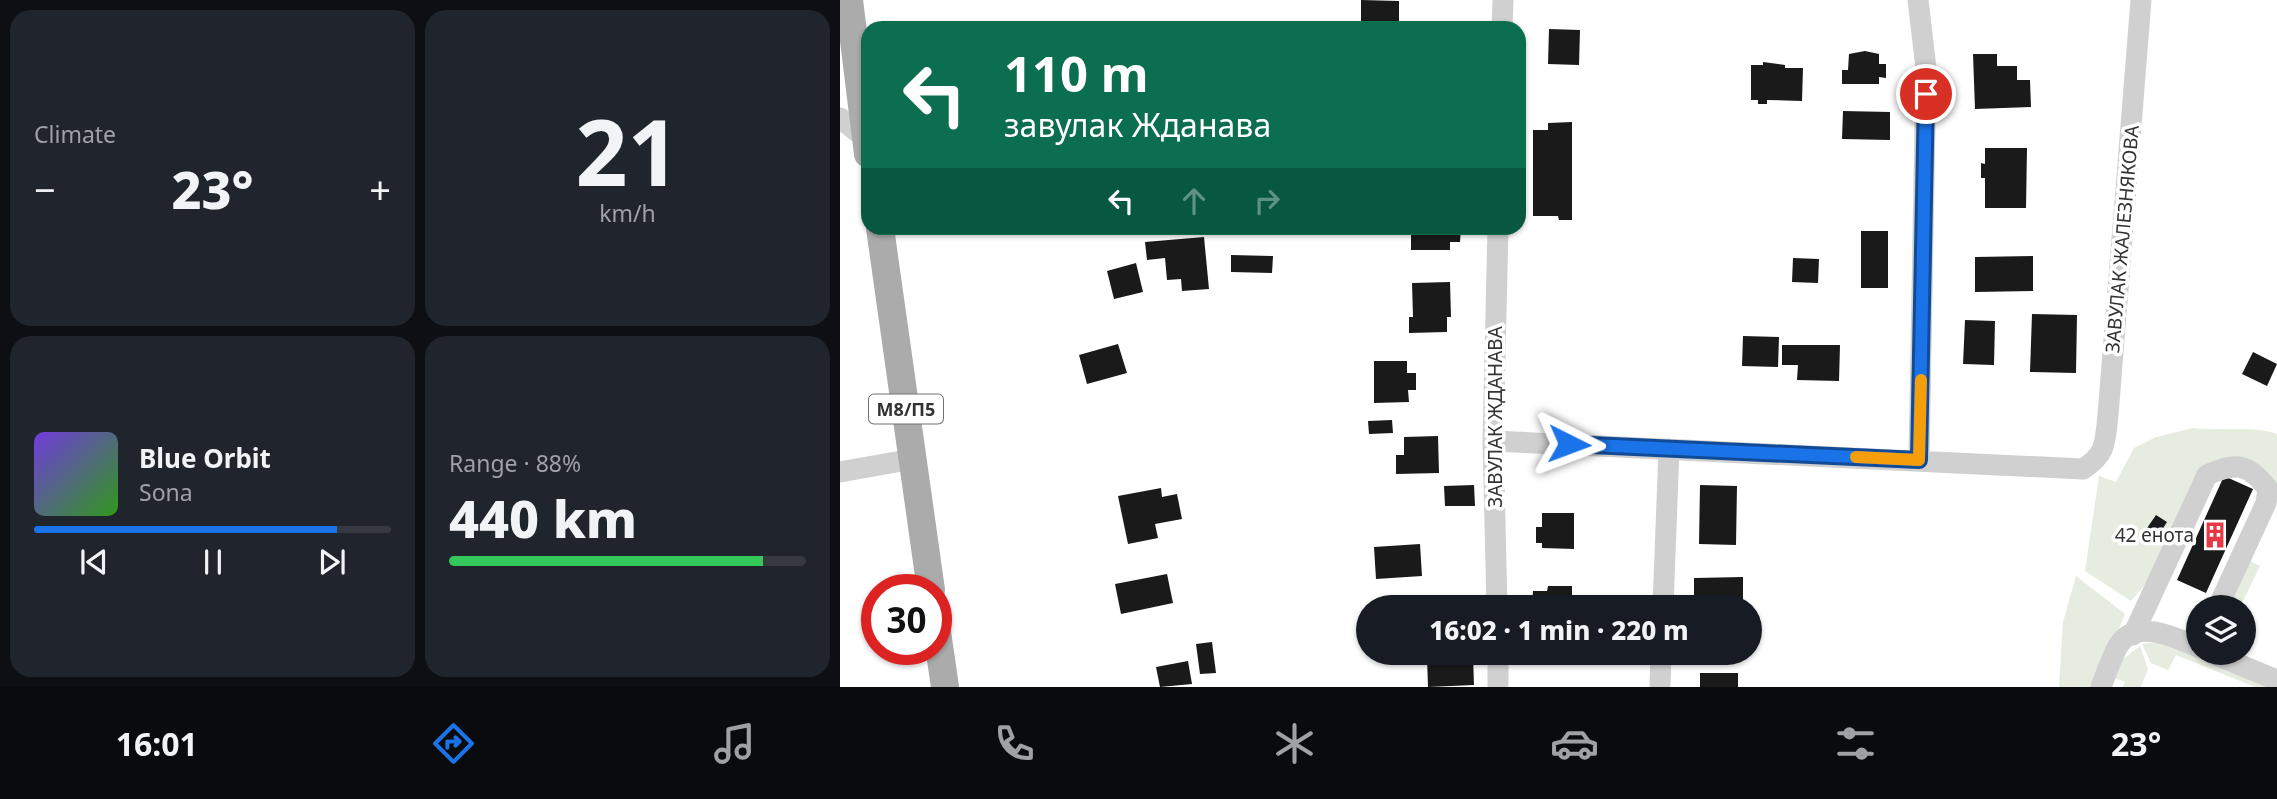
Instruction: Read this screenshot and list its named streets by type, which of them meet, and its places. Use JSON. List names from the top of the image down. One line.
{"streets":{"main road":["М8/П5"],"street":["ЗАВУЛАК ЖАЛЕЗНЯКОВА","ЗАВУЛАК ЖДАНАВА"]},"places":{"building":["42 енота"]},"page":{"tile":["Climate",["21","km/h"],["Range · 88%","440 km"]],"turn":["110 m","завулак Жданава"],"heat":["−","23°","+"],"song":["Blue Orbit","Sona"],"limit":"30","trip":"16:02 · 1 min · 220 m","tabs":["16:01","23°"]}}
